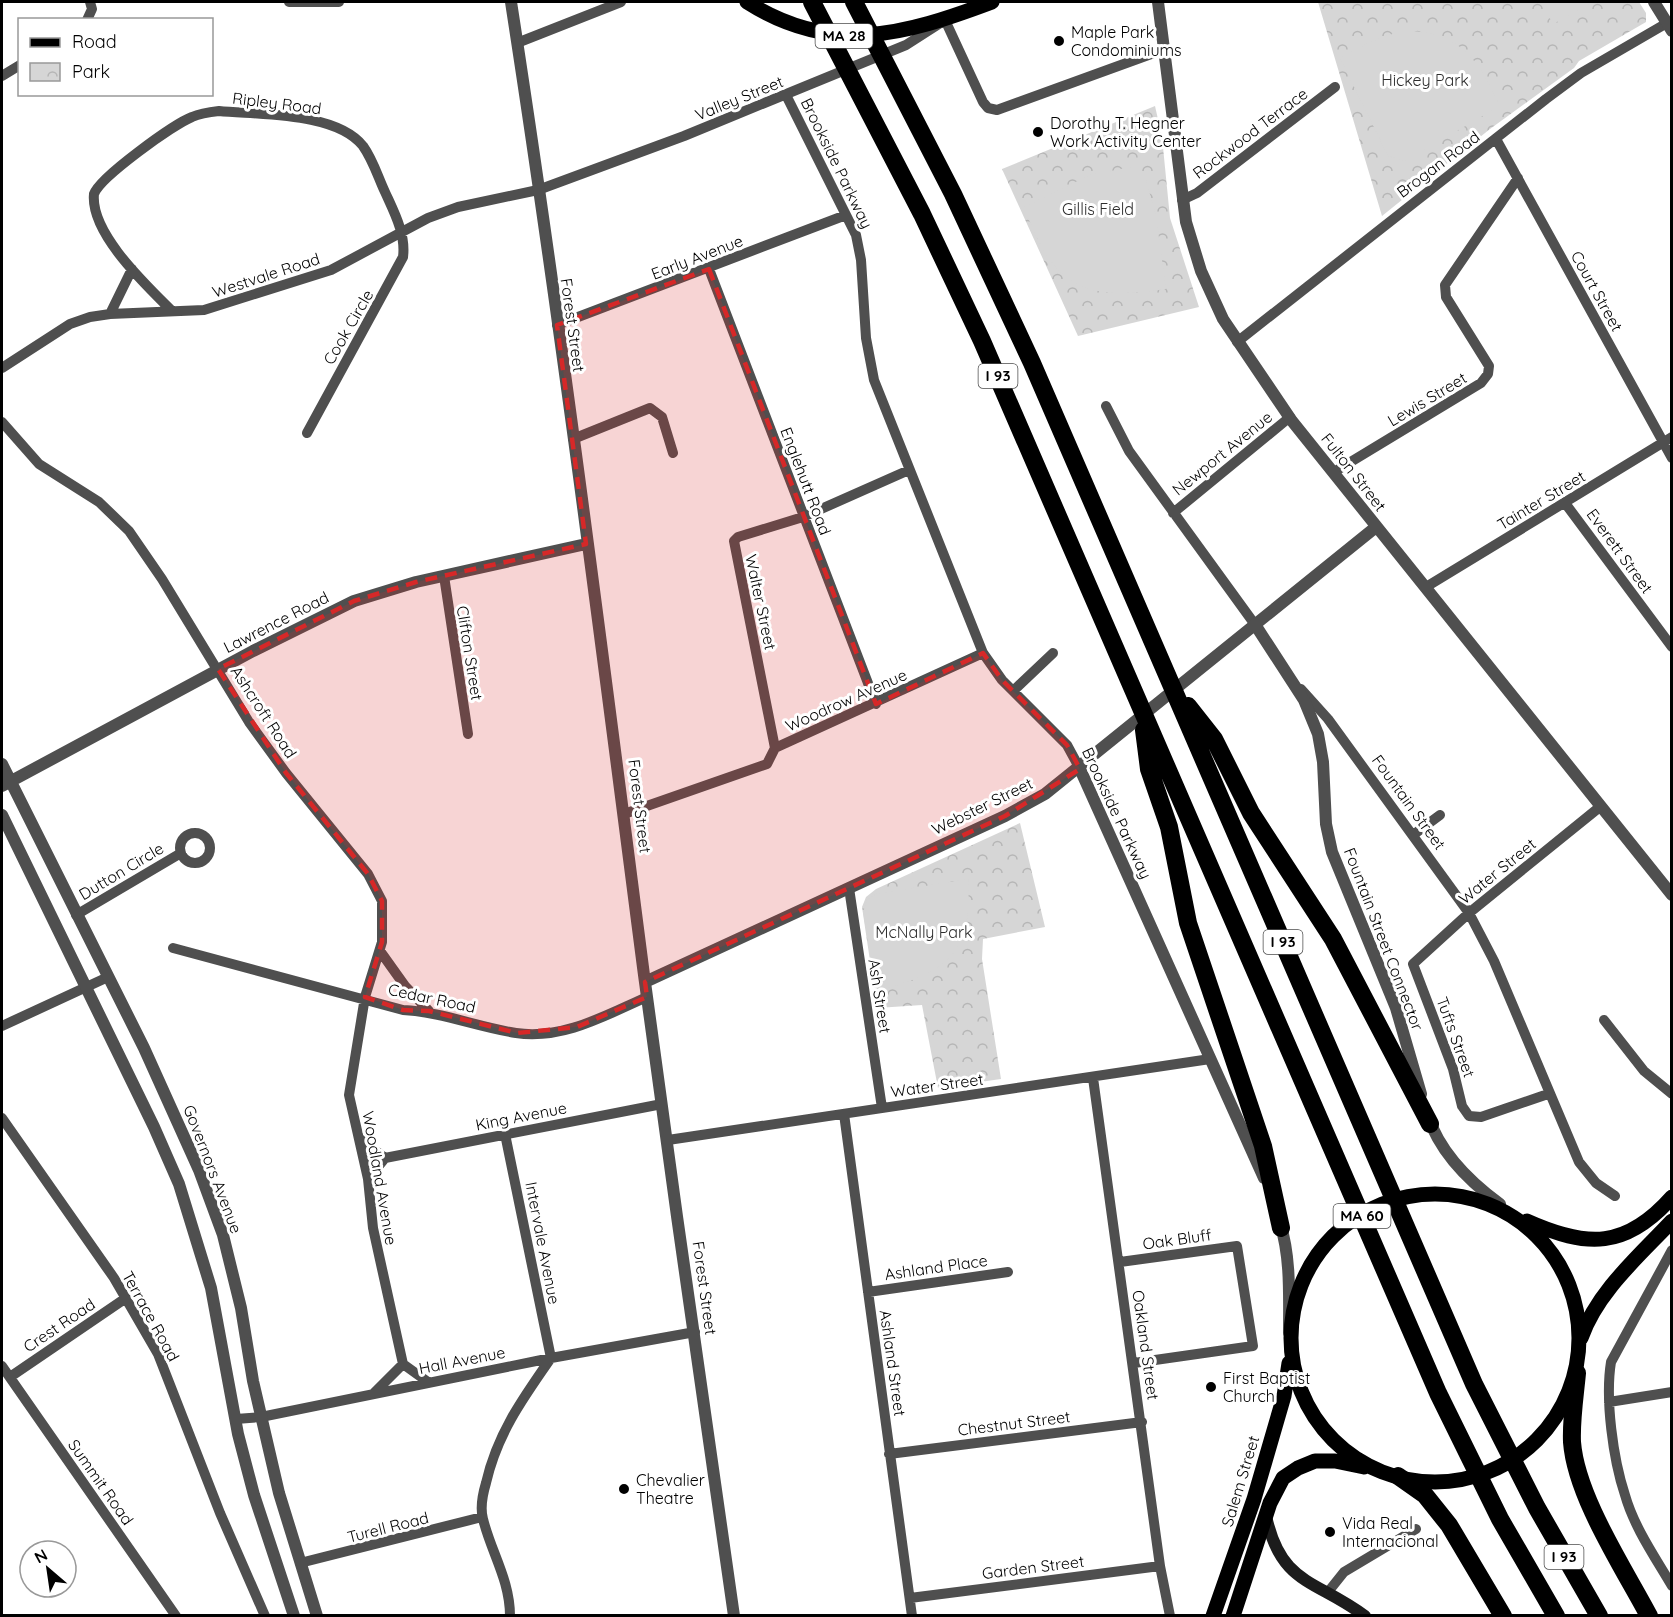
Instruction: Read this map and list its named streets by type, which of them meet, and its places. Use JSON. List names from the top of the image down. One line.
{"streets":{"highway":["I 93"],"main road":["MA 28","MA 60","Salem Street"],"street":["Valley Street","Ripley Road","Rockwood Terrace","Brookside Parkway","Brogan Road","Early Avenue","Westvale Road","Court Street","Forest Street","Cook Circle","Lewis Street","Newport Avenue","Fulton Street","Englehutt Road","Tainter Street","Everett Street","Walter Street","Lawrence Road","Clifton Street","Woodrow Avenue","Ashcroft Road","Fountain Street","Webster Street","Dutton Circle","Water Street","Fountain Street Connector","Ash Street","Cedar Road","Tufts Street","King Avenue","Governors Avenue","Woodland Avenue","Oak Bluff","Intervale Avenue","Ashland Place","Terrace Road","Crest Road","Oakland Street","Hall Avenue","Ashland Street","Chestnut Street","Summit Road","Turell Road","Garden Street"]},"crossings":[["MA 28","Valley Street"],["Valley Street","Brookside Parkway"],["Valley Street","Westvale Road"],["Valley Street","Forest Street"],["Ripley Road","Westvale Road"],["Ripley Road","Cook Circle"],["Rockwood Terrace","Fulton Street"],["Brookside Parkway","Early Avenue"],["Brookside Parkway","Walter Street"],["Brookside Parkway","Woodrow Avenue"],["Brookside Parkway","Webster Street"],["Brookside Parkway","Water Street"],["Brookside Parkway","MA 60"],["Brogan Road","Court Street"],["Brogan Road","Fulton Street"],["Early Avenue","Forest Street"],["Early Avenue","Englehutt Road"],["Westvale Road","Forest Street"],["Westvale Road","Cook Circle"],["Court Street","Lewis Street"],["Court Street","Tainter Street"],["Forest Street","Lawrence Road"],["Forest Street","Woodrow Avenue"],["Forest Street","Webster Street"],["Forest Street","Water Street"],["Forest Street","Cedar Road"],["Forest Street","King Avenue"],["Forest Street","Hall Avenue"],["Lewis Street","Fulton Street"],["Newport Avenue","Fulton Street"],["Newport Avenue","Fountain Street"],["Fulton Street","Tainter Street"],["Fulton Street","Webster Street"],["Fulton Street","Water Street"],["Englehutt Road","Walter Street"],["Englehutt Road","Woodrow Avenue"],["Tainter Street","Everett Street"],["Walter Street","Woodrow Avenue"],["Lawrence Road","Clifton Street"],["Lawrence Road","Ashcroft Road"],["Lawrence Road","Governors Avenue"],["Ashcroft Road","Cedar Road"],["Ashcroft Road","Woodland Avenue"],["Fountain Street","Webster Street"],["Fountain Street","Water Street"],["Fountain Street","Fountain Street Connector"],["Fountain Street","Tufts Street"],["Webster Street","Ash Street"],["Dutton Circle","Governors Avenue"],["Water Street","Ash Street"],["Water Street","Tufts Street"],["Water Street","Oakland Street"],["Water Street","Ashland Street"],["Fountain Street Connector","MA 60"],["Cedar Road","Woodland Avenue"],["King Avenue","Intervale Avenue"],["Governors Avenue","Hall Avenue"],["Governors Avenue","Turell Road"],["MA 60","Salem Street"],["Oak Bluff","Oakland Street"],["Intervale Avenue","Hall Avenue"],["Ashland Place","Ashland Street"],["Terrace Road","Crest Road"],["Crest Road","Summit Road"],["Oakland Street","Chestnut Street"],["Oakland Street","Garden Street"],["Ashland Street","Chestnut Street"],["Ashland Street","Garden Street"]],"parks":["Hickey Park","Gillis Field","McNally Park"],"places":["Maple Park Condominiums","Dorothy T. Hegner Work Activity Center","First Baptist Church","Chevalier Theatre","Vida Real Internacional"],"legend":["Road","Park"],"north":"top left"}
